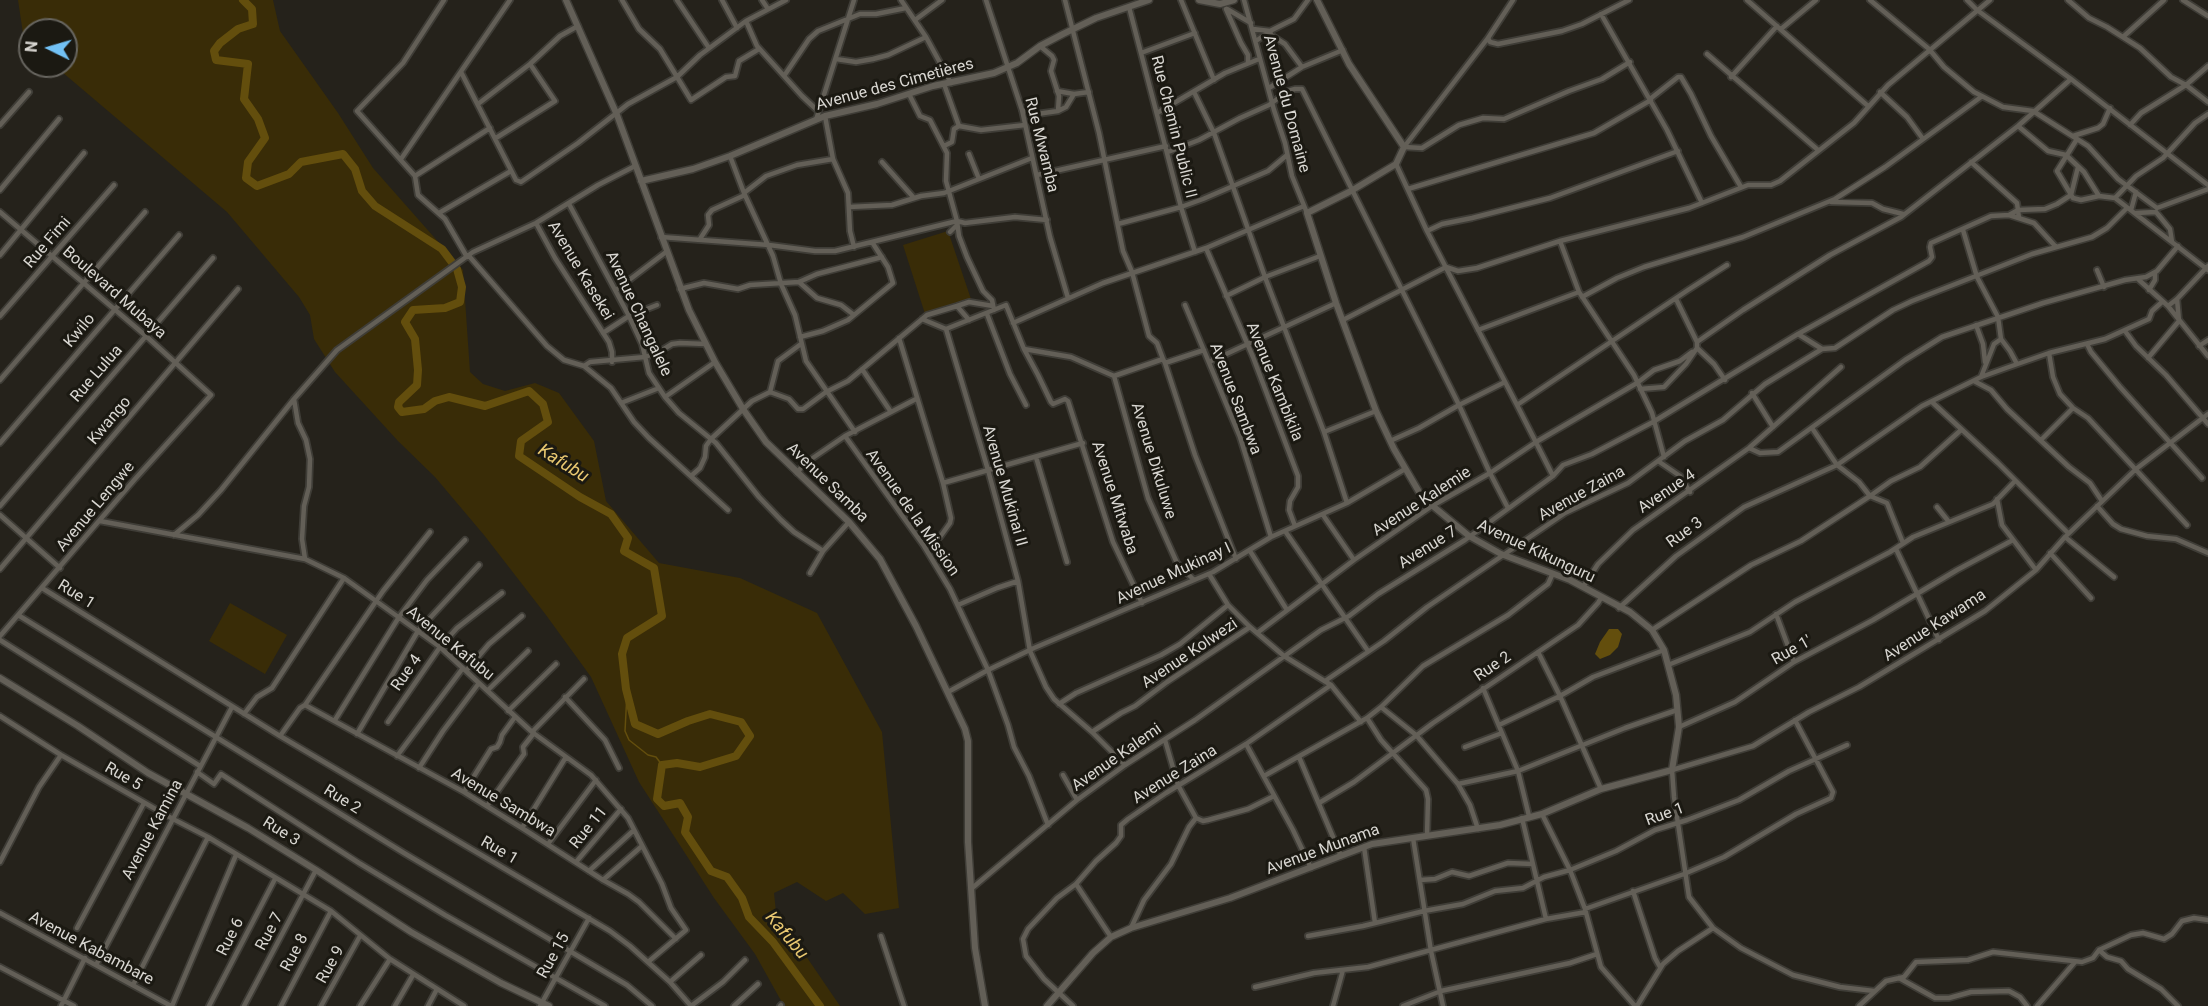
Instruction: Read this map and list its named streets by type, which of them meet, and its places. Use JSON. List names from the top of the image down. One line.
{"streets":{"street":["Avenue des Cimetières","Avenue du Domaine","Rue Chemin Public II","Rue Mwamba","Rue Fimi","Avenue Kasekei","Boulevard Mubaya","Avenue Changalele","Kwilo","Rue Lulua","Avenue Kambikila","Avenue Sambwa","Kwango","Avenue Dikuluwe","Avenue Samba","Avenue Mukinai II","Avenue 4","Avenue Zaina","Avenue Mitwaba","Avenue Kalemie","Avenue Lengwe","Avenue de la Mission","Rue 3","Avenue 7","Avenue Kikunguru","Avenue Mukinay I","Rue 1","Avenue Kawama","Avenue Kafubu","Rue 1'","Avenue Kolwezi","Rue 2","Rue 4","Avenue Kalemi","Rue 5","Rue 11","Avenue Kamina","Avenue Munama","Rue 7","Rue 6","Avenue Kabambare","Rue 8","Rue 15","Rue 9"]},"crossings":[["Avenue des Cimetières","Rue Chemin Public II"],["Avenue des Cimetières","Rue Mwamba"],["Avenue des Cimetières","Avenue Samba"],["Avenue du Domaine","Avenue Kikunguru"],["Rue Fimi","Boulevard Mubaya"],["Boulevard Mubaya","Kwilo"],["Boulevard Mubaya","Rue Lulua"],["Boulevard Mubaya","Kwango"],["Boulevard Mubaya","Avenue Lengwe"],["Avenue Kambikila","Avenue Mukinay I"],["Avenue Sambwa","Avenue Mukinay I"],["Avenue Sambwa","Avenue Kafubu"],["Avenue Sambwa","Rue 11"],["Avenue Dikuluwe","Avenue Mukinay I"],["Avenue Samba","Avenue Mukinay I"],["Avenue Samba","Avenue Kalemi"],["Avenue Mukinai II","Avenue Mukinay I"],["Avenue Mukinai II","Avenue Kolwezi"],["Avenue Mukinai II","Avenue Kalemi"],["Avenue 4","Avenue Kikunguru"],["Avenue Zaina","Avenue Kikunguru"],["Avenue Mitwaba","Avenue Mukinay I"],["Avenue Kalemie","Avenue Kikunguru"],["Avenue Kalemie","Avenue Kolwezi"],["Avenue Lengwe","Rue 1"],["Avenue Lengwe","Avenue Kafubu"],["Avenue Lengwe","Rue 2"],["Avenue de la Mission","Avenue Mukinay I"],["Avenue de la Mission","Avenue Kalemi"],["Rue 3","Avenue Kikunguru"],["Rue 3","Avenue Kamina"],["Rue 3","Rue 7"],["Rue 3","Rue 15"],["Avenue 7","Avenue Kikunguru"],["Avenue 7","Avenue Kalemi"],["Avenue Kikunguru","Avenue Mukinay I"],["Avenue Kikunguru","Rue 1"],["Avenue Kikunguru","Avenue Kawama"],["Avenue Kikunguru","Rue 1'"],["Avenue Kikunguru","Rue 2"],["Avenue Kikunguru","Avenue Munama"],["Rue 1","Avenue Kamina"],["Rue 1","Rue 15"],["Avenue Kawama","Avenue Munama"],["Avenue Kafubu","Rue 4"],["Avenue Kafubu","Rue 11"],["Rue 2","Avenue Kamina"],["Rue 2","Rue 15"],["Rue 5","Avenue Kamina"],["Rue 5","Rue 7"],["Rue 5","Rue 6"],["Rue 5","Rue 8"],["Rue 5","Rue 9"],["Avenue Kamina","Avenue Kabambare"]],"water":["Kafubu"],"north":"left"}
